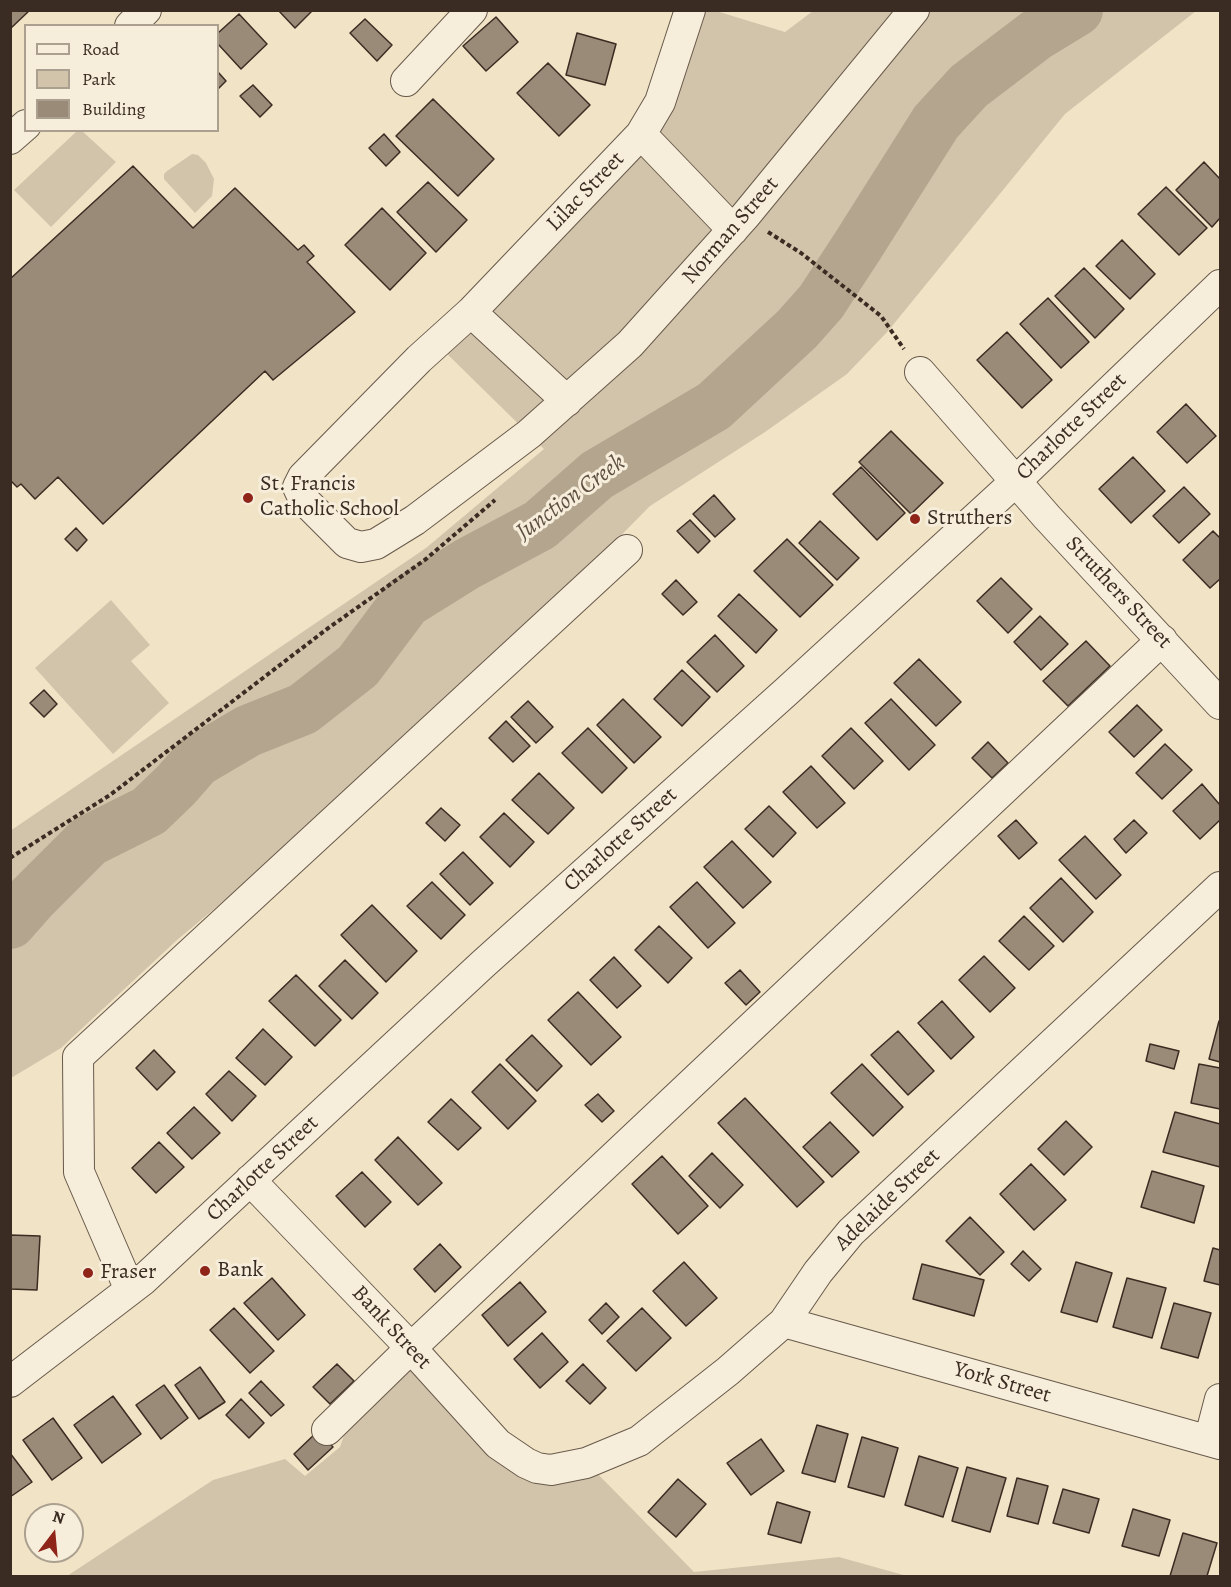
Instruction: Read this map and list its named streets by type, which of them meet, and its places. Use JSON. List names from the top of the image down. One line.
{"streets":{"street":["Lilac Street","Norman Street","Charlotte Street","Struthers Street","Adelaide Street","Bank Street","York Street"]},"crossings":[["Lilac Street","Norman Street"],["Charlotte Street","Struthers Street"],["Charlotte Street","Bank Street"],["Adelaide Street","Bank Street"],["Adelaide Street","York Street"]],"water":["Junction Creek"],"places":["St. Francis Catholic School","Struthers","Bank","Fraser"],"legend":["Road","Park","Building"],"north":"top"}
